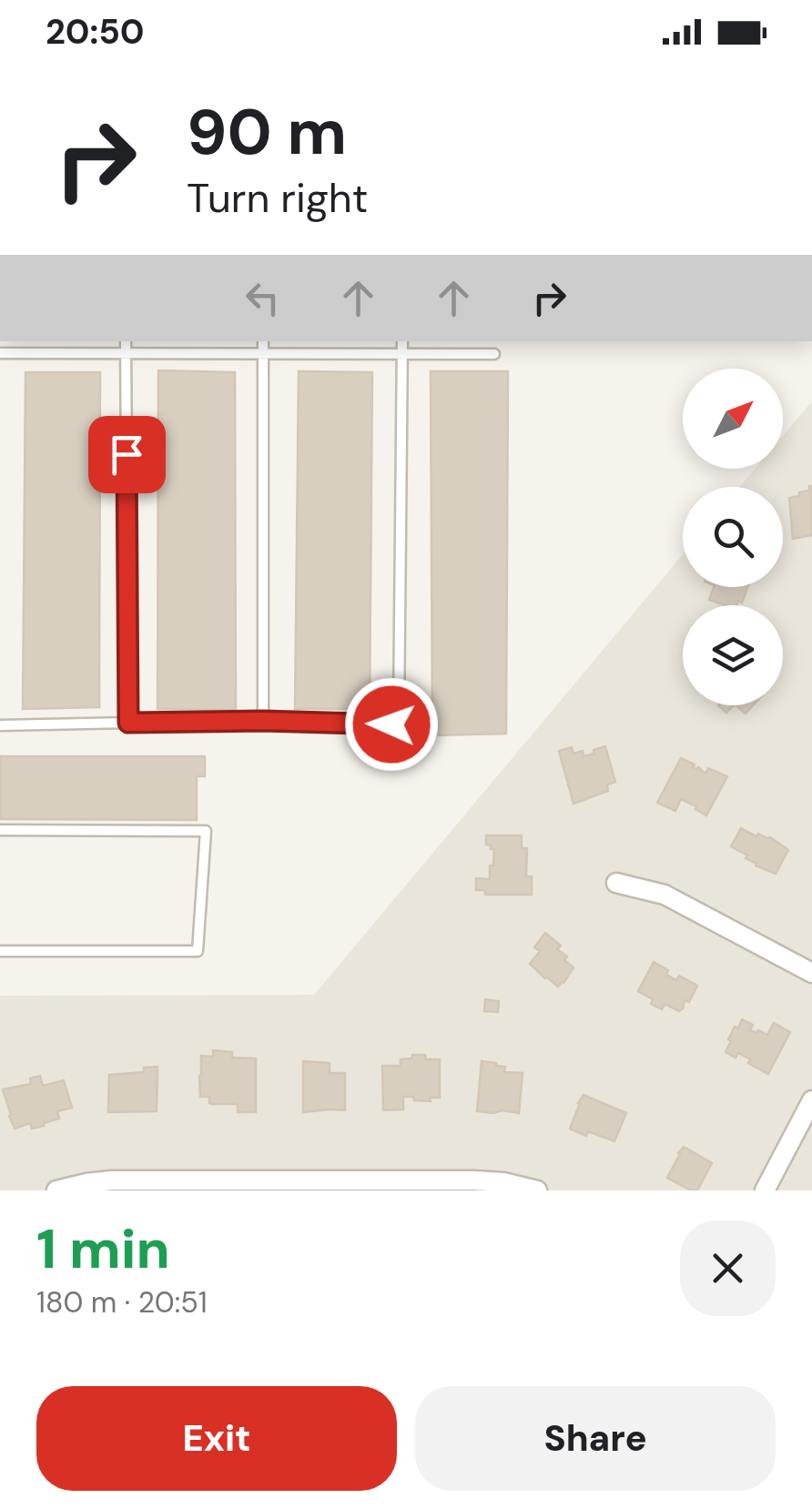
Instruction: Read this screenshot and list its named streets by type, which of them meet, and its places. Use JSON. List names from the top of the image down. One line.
{"north":"top right","page":{"status":"20:50","turn":["90 m","Turn right"],"heading":["1 min","180 m · 20:51"],"buttons":["Exit","Share"]}}
